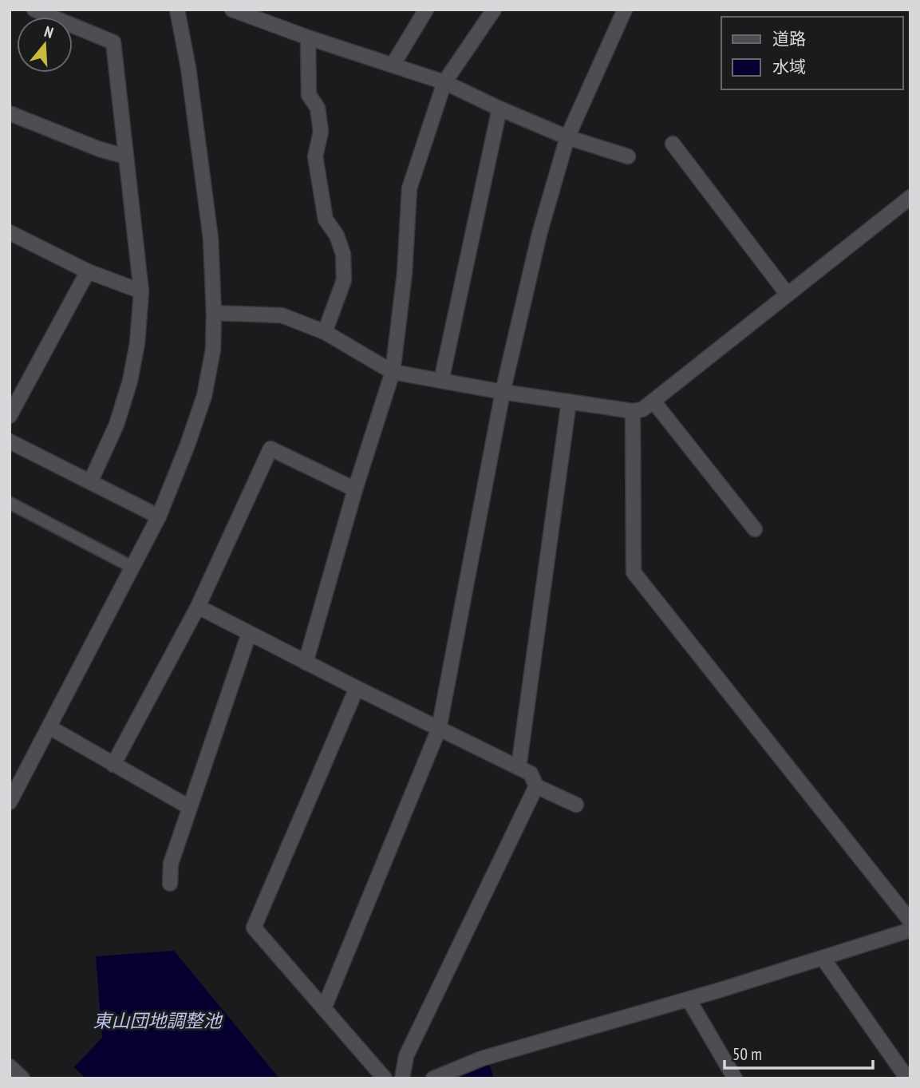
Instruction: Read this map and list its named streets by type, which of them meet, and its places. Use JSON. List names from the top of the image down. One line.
{"water":["東山団地調整池"],"legend":["道路","水域"],"scale_bar":"50 m","north":"top"}
